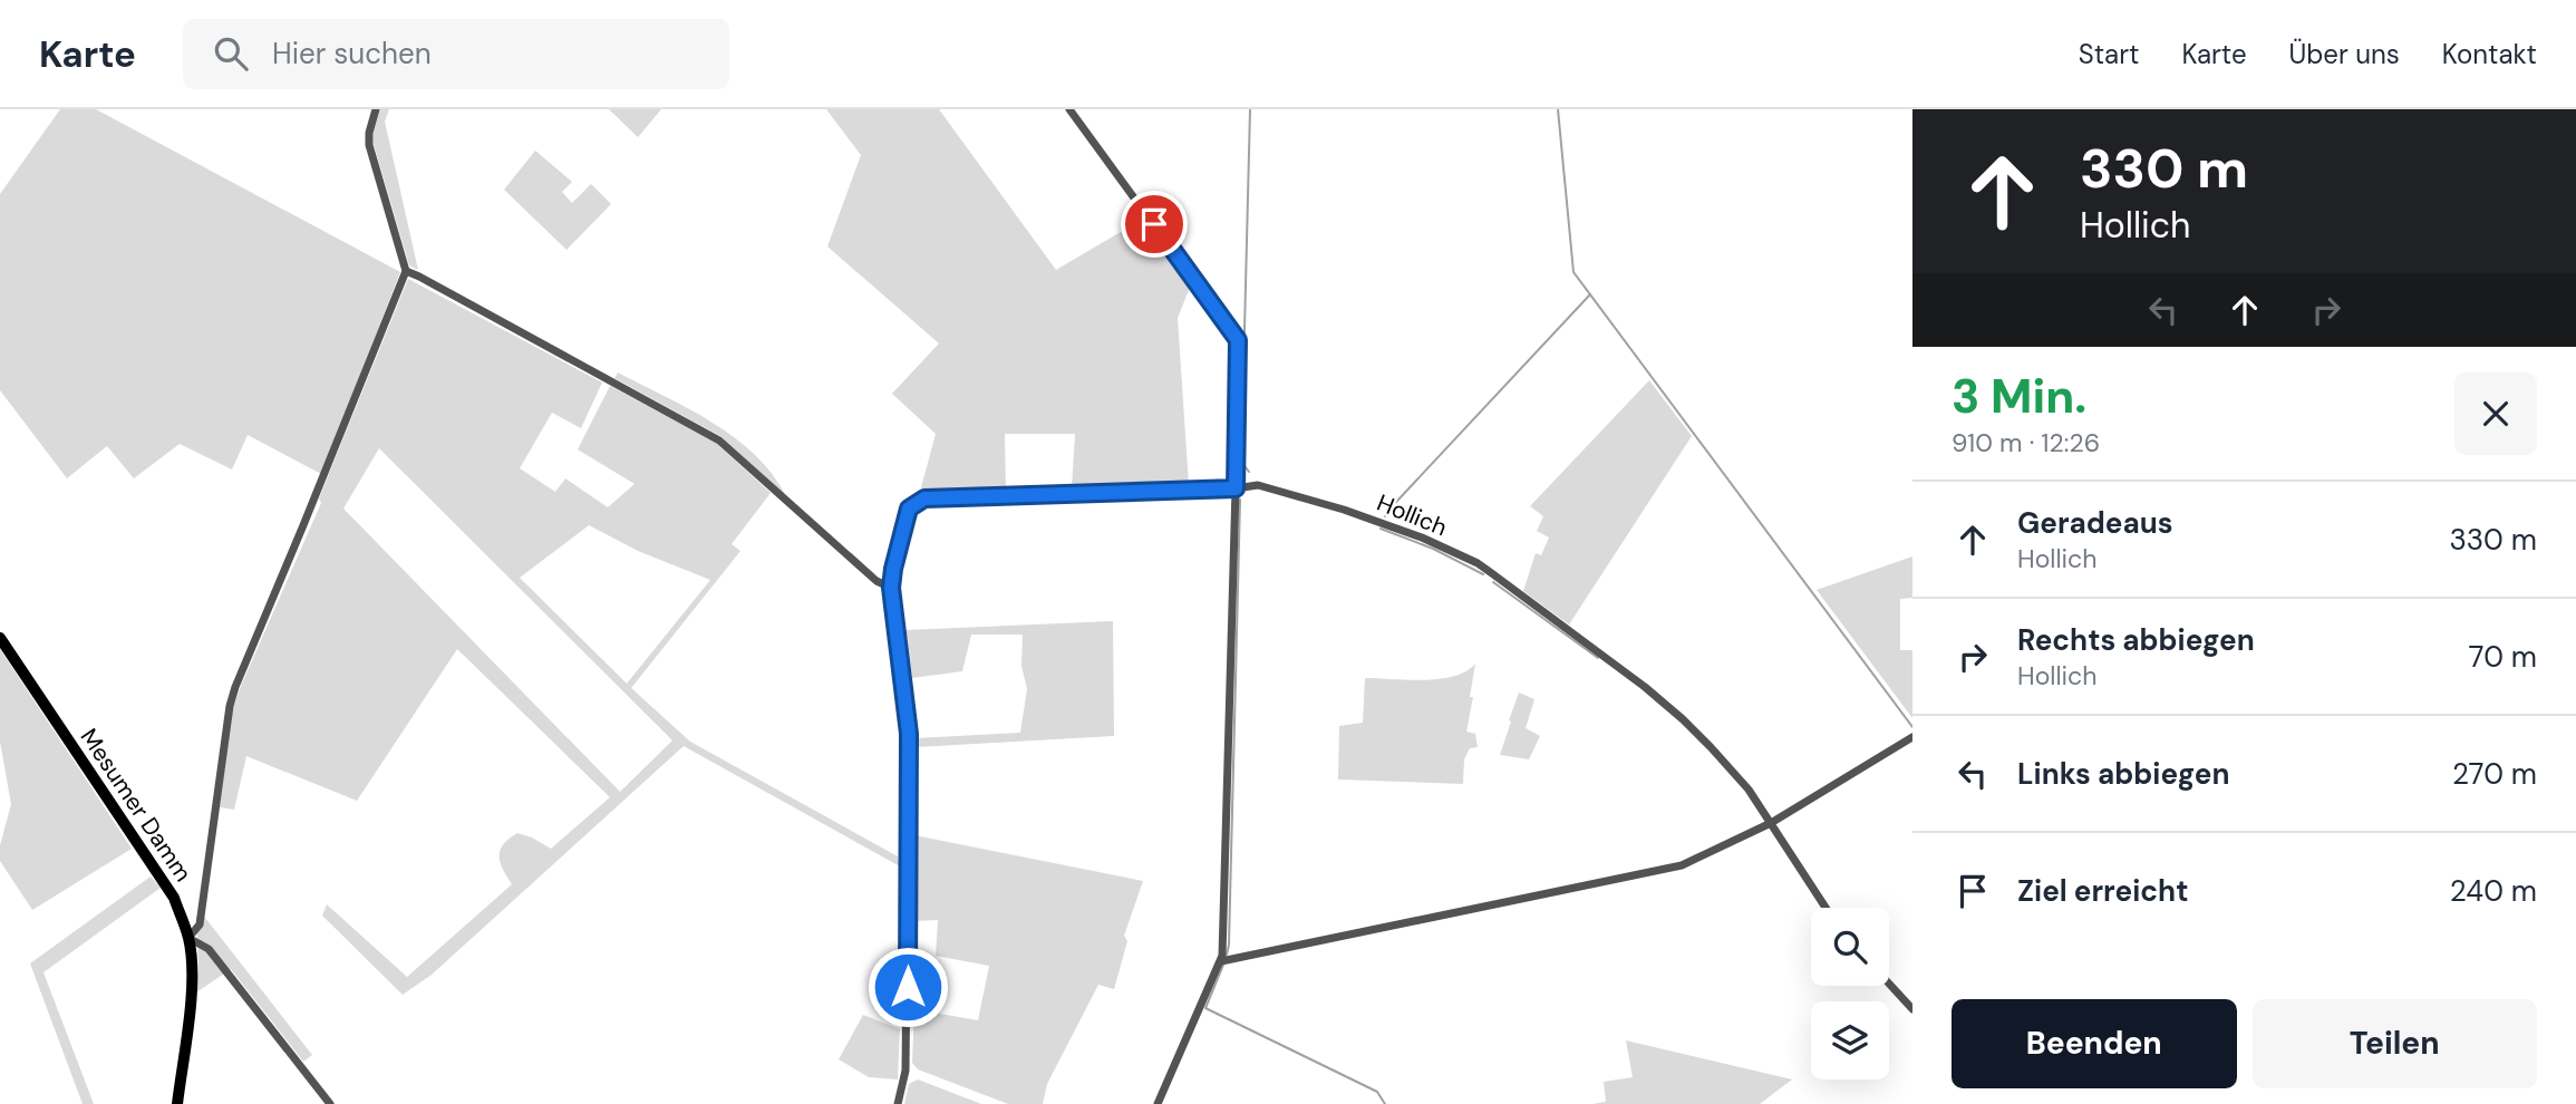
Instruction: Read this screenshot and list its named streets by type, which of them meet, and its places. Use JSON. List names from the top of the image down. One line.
{"streets":{"main road":["Mesumer Damm"],"street":["Hollich"]},"page":{"header":"Karte","search":"Hier suchen","nav":["Start","Karte","Über uns","Kontakt"],"turn":["330 m","Hollich"],"heading":["3 Min.","910 m · 12:26"],"list":[{"name":"Geradeaus","note":"Hollich","value":"330 m"},{"name":"Rechts abbiegen","note":"Hollich","value":"70 m"},{"name":"Links abbiegen","value":"270 m"},{"name":"Ziel erreicht","value":"240 m"}],"buttons":["Beenden","Teilen"]}}
